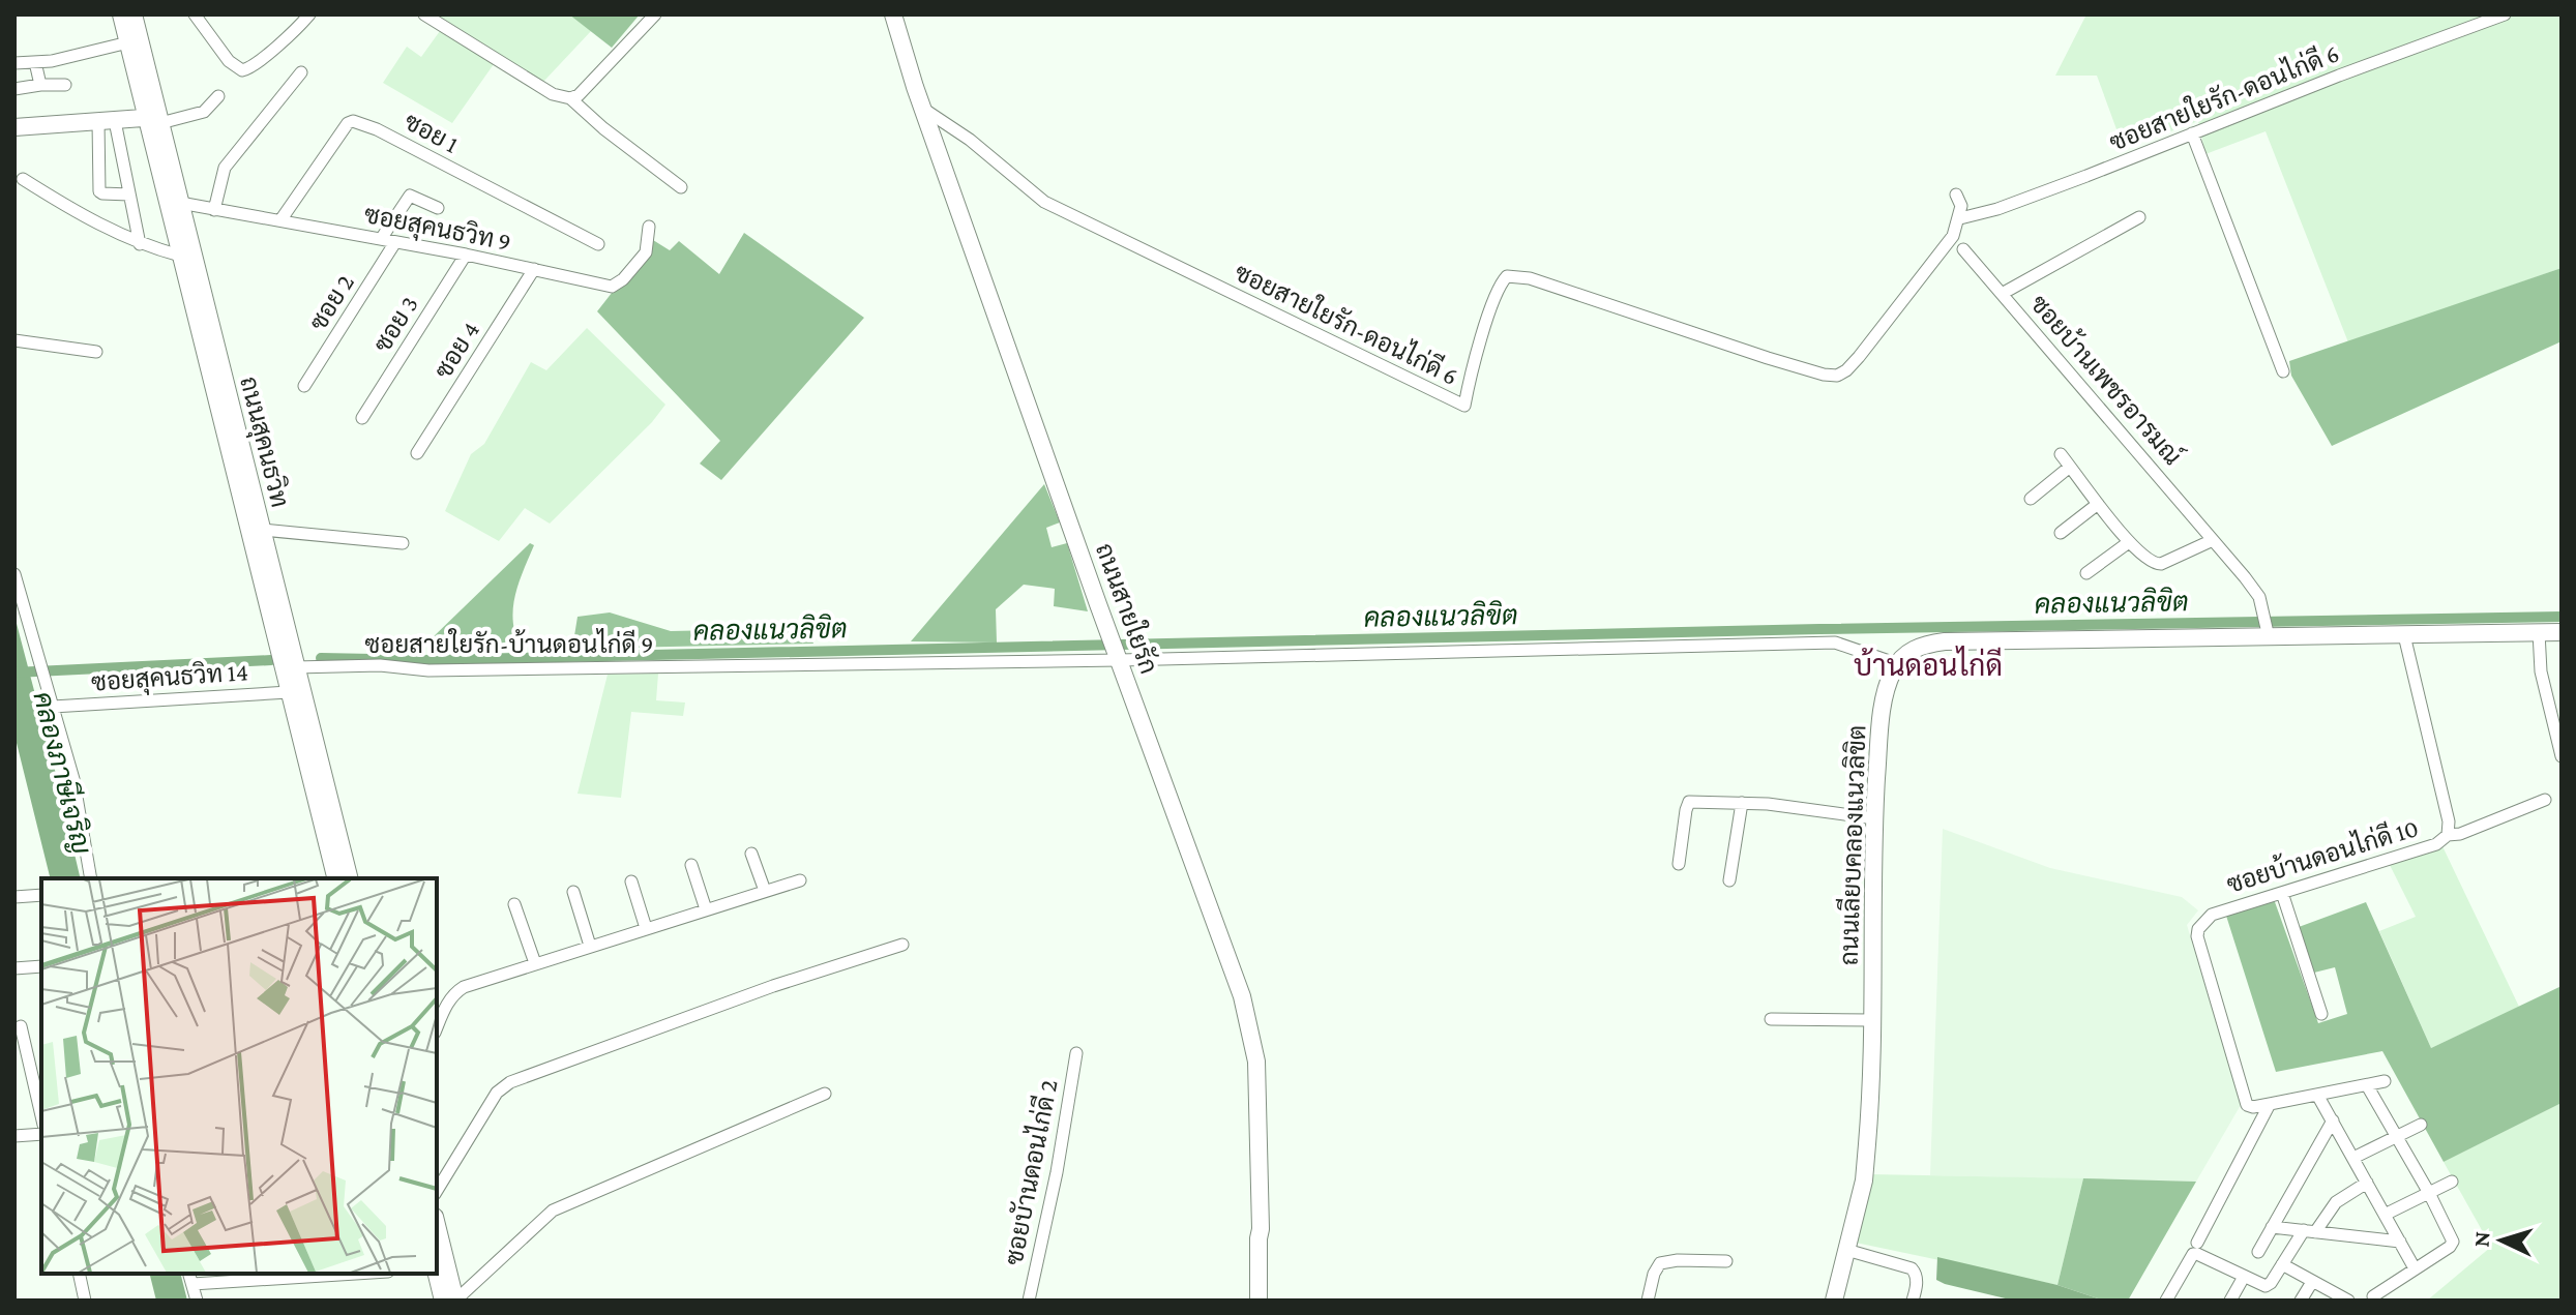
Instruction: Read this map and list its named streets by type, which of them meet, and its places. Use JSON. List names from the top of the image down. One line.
{"streets":{"street":["ซอยสายใยรัก-ดอนไก่ดี 6","ซอย 1","ซอยสุคนธวิท 9","ซอย 2","ซอย 3","ซอย 4","ซอยบ้านเพชรอารมณ์","ถนนสุคนธวิท","ถนนสายใยรัก","ซอยสายใยรัก-บ้านดอนไก่ดี 9","ซอยสุคนธวิท 14","ถนนเลียบคลองแนวลิขิต","ซอยบ้านดอนไก่ดี 10","ซอยบัานดอนไก่ดี 2"]},"crossings":[["ซอยสายใยรัก-ดอนไก่ดี 6","ถนนสายใยรัก"],["ซอย 1","ซอยสุคนธวิท 9"],["ซอยสุคนธวิท 9","ซอย 2"],["ซอยสุคนธวิท 9","ซอย 3"],["ซอยสุคนธวิท 9","ซอย 4"],["ซอยสุคนธวิท 9","ถนนสุคนธวิท"],["ถนนสุคนธวิท","ซอยสายใยรัก-บ้านดอนไก่ดี 9"],["ถนนสุคนธวิท","ซอยสุคนธวิท 14"],["ถนนสายใยรัก","ซอยสายใยรัก-บ้านดอนไก่ดี 9"],["ซอยสายใยรัก-บ้านดอนไก่ดี 9","ถนนเลียบคลองแนวลิขิต"]],"districts":["บ้านดอนไก่ดี"],"water":["คลองแนวลิขิต","คลองภาษีเจริญ"],"north":"left"}
